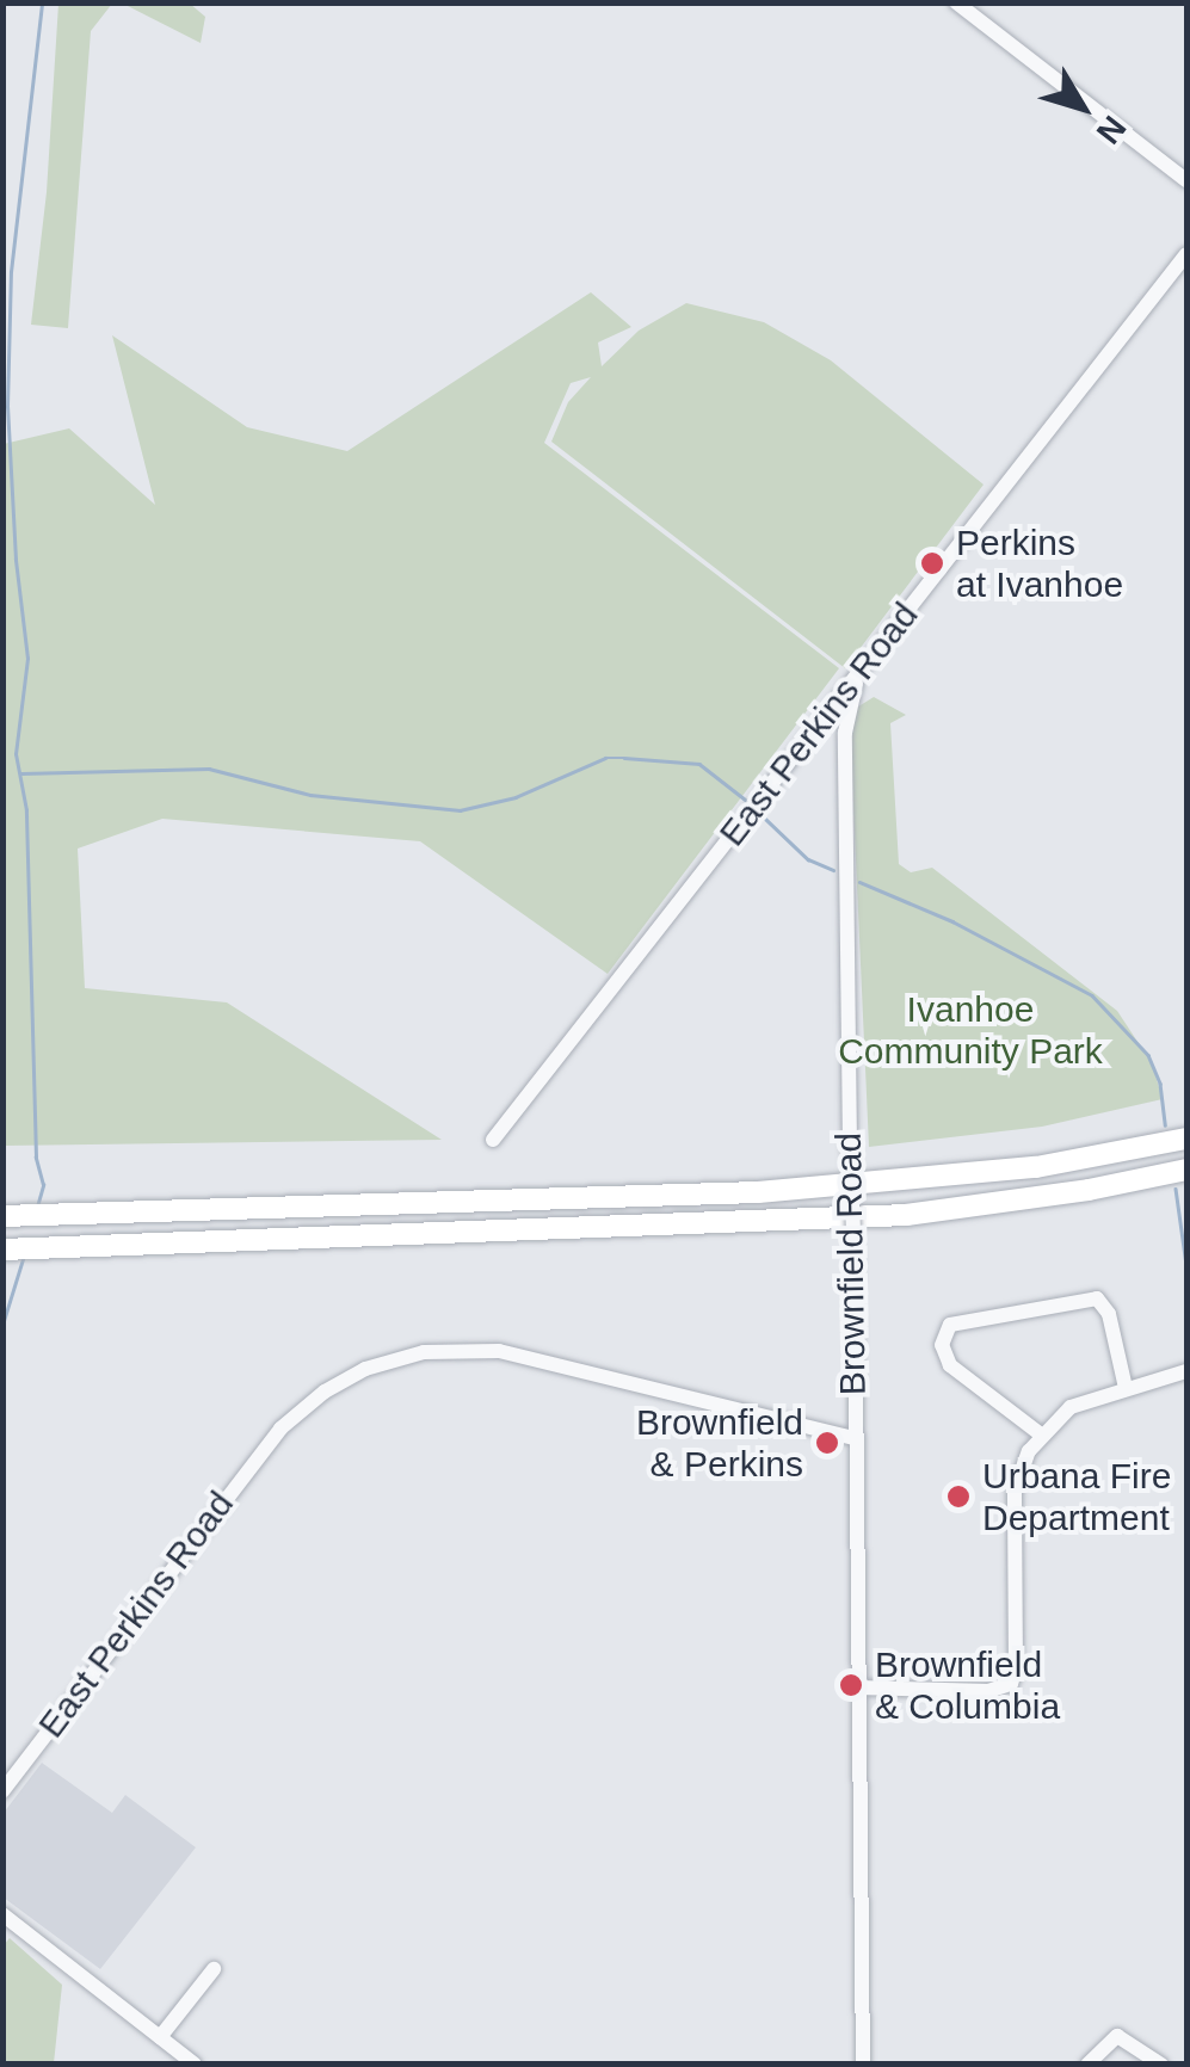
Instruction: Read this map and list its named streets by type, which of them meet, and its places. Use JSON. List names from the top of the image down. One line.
{"streets":{"street":["East Perkins Road","Brownfield Road"]},"crossings":[["East Perkins Road","Brownfield Road"]],"parks":["Ivanhoe Community Park"],"places":["Perkins at Ivanhoe","Brownfield & Perkins","Urbana Fire Department","Brownfield & Columbia"],"north":"bottom right"}
